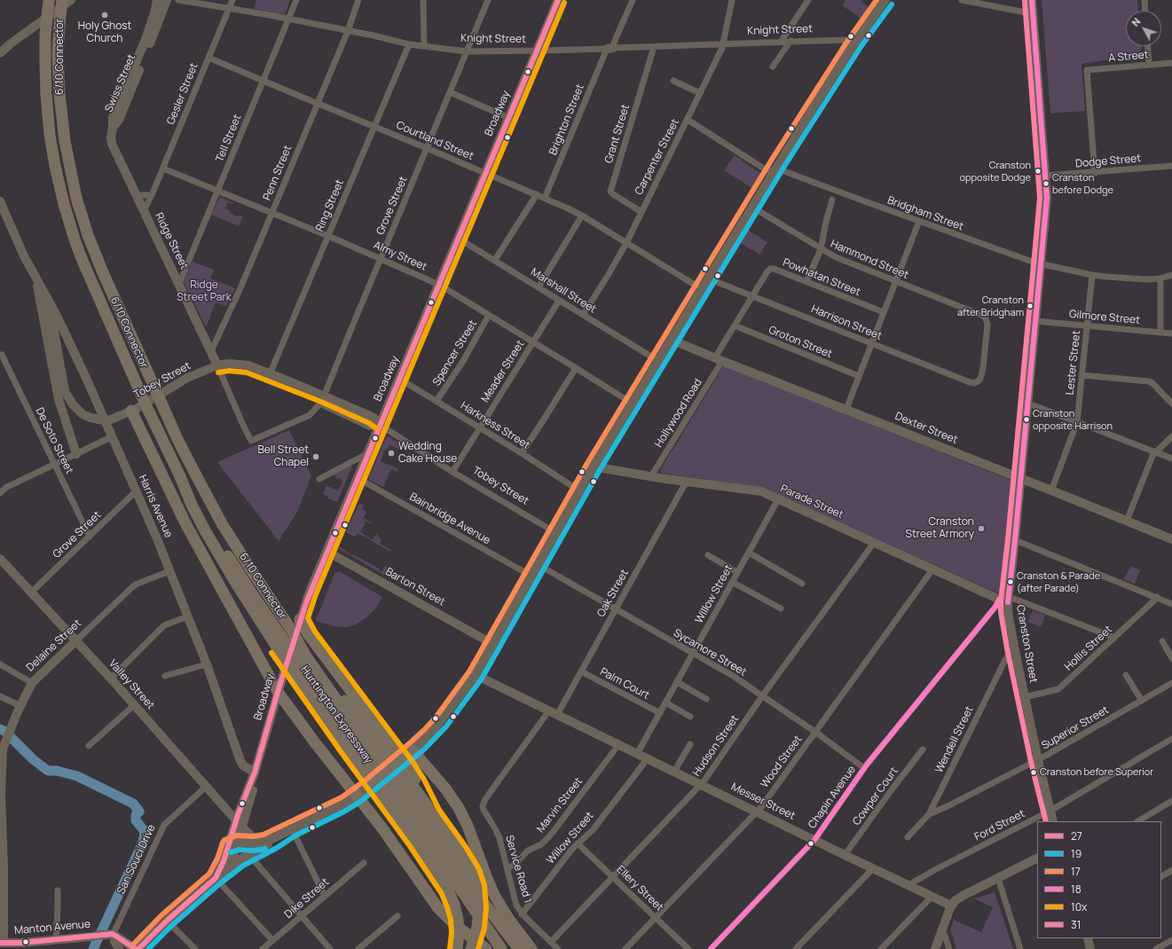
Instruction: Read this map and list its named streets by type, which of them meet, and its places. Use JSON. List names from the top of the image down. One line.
{"streets":{"highway":["6/10 Connector","Huntington Expressway"],"main road":["Swiss Street","Broadway","Ridge Street","Tobey Street","Dexter Street","Parade Street","Harris Avenue","Barton Street","Cranston Street","Delaine Street","Valley Street","Messer Street","Manton Avenue"],"street":["Knight Street","A Street","Gesler Street","Brighton Street","Grant Street","Tell Street","Courtland Street","Carpenter Street","Dodge Street","Penn Street","Ring Street","Grove Street","Bridgham Street","Almy Street","Hammond Street","Powhatan Street","Marshall Street","Gilmore Street","Harrison Street","Groton Street","Spencer Street","Lester Street","Meader Street","Hollywood Road","Harkness Street","De Soto Street","Bainbridge Avenue","Oak Street","Willow Street","Hollis Street","Sycamore Street","Palm Court","Superior Street","Wendell Street","Hudson Street","Wood Street","Cowper Court","Chapin Avenue","Marvin Street","Ford Street","San Souci Drive","Service Road 1","Ellery Street","Dike Street"]},"crossings":[["Knight Street","Gesler Street"],["Knight Street","Broadway"],["Knight Street","Brighton Street"],["Knight Street","Grant Street"],["Knight Street","Tell Street"],["Knight Street","Carpenter Street"],["Knight Street","Penn Street"],["Knight Street","Ring Street"],["Knight Street","Grove Street"],["6/10 Connector","Broadway"],["6/10 Connector","Huntington Expressway"],["A Street","Dodge Street"],["Swiss Street","Ridge Street"],["Gesler Street","Courtland Street"],["Gesler Street","Ridge Street"],["Gesler Street","Almy Street"],["Broadway","Courtland Street"],["Broadway","Almy Street"],["Broadway","Marshall Street"],["Broadway","Tobey Street"],["Broadway","Harkness Street"],["Broadway","Harris Avenue"],["Broadway","Bainbridge Avenue"],["Broadway","Barton Street"],["Broadway","Valley Street"],["Broadway","Huntington Expressway"],["Brighton Street","Courtland Street"],["Grant Street","Carpenter Street"],["Tell Street","Courtland Street"],["Tell Street","Ridge Street"],["Tell Street","Almy Street"],["Courtland Street","Carpenter Street"],["Courtland Street","Penn Street"],["Courtland Street","Ring Street"],["Courtland Street","Grove Street"],["Carpenter Street","Bridgham Street"],["Carpenter Street","Marshall Street"],["Dodge Street","Cranston Street"],["Penn Street","Ridge Street"],["Penn Street","Almy Street"],["Ring Street","Almy Street"],["Ring Street","Tobey Street"],["Grove Street","Ridge Street"],["Grove Street","Almy Street"],["Grove Street","Tobey Street"],["Grove Street","De Soto Street"],["Grove Street","Harris Avenue"],["Grove Street","Valley Street"],["Bridgham Street","Lester Street"],["Bridgham Street","Cranston Street"],["Ridge Street","Tobey Street"],["Almy Street","Spencer Street"],["Almy Street","Meader Street"],["Hammond Street","Harrison Street"],["Powhatan Street","Harrison Street"],["Powhatan Street","Groton Street"],["Powhatan Street","Hollywood Road"],["Powhatan Street","Dexter Street"],["Marshall Street","Meader Street"],["Gilmore Street","Lester Street"],["Gilmore Street","Cranston Street"],["Spencer Street","Harkness Street"],["Lester Street","Dexter Street"],["Meader Street","Tobey Street"],["Meader Street","Harkness Street"],["Tobey Street","Harris Avenue"],["Hollywood Road","Dexter Street"],["Hollywood Road","Parade Street"],["Dexter Street","Cranston Street"],["Parade Street","Oak Street"],["Parade Street","Willow Street"],["Parade Street","Cranston Street"],["Parade Street","Hollis Street"],["Parade Street","Hudson Street"],["Parade Street","Wood Street"],["Parade Street","Chapin Avenue"],["Harris Avenue","Delaine Street"],["Oak Street","Sycamore Street"],["Oak Street","Palm Court"],["Oak Street","Messer Street"],["Oak Street","Service Road 1"],["Willow Street","Sycamore Street"],["Willow Street","Palm Court"],["Willow Street","Messer Street"],["Willow Street","Service Road 1"],["Willow Street","Ellery Street"],["Cranston Street","Hollis Street"],["Cranston Street","Superior Street"],["Cranston Street","Wendell Street"],["Cranston Street","Chapin Avenue"],["Cranston Street","Ford Street"],["Delaine Street","Valley Street"],["Delaine Street","Manton Avenue"],["Sycamore Street","Hudson Street"],["Sycamore Street","Wood Street"],["Sycamore Street","Chapin Avenue"],["Valley Street","San Souci Drive"],["Superior Street","Wendell Street"],["Hudson Street","Messer Street"],["Hudson Street","Service Road 1"],["Hudson Street","Ellery Street"],["Wood Street","Messer Street"],["Wood Street","Ellery Street"],["Cowper Court","Messer Street"],["Chapin Avenue","Messer Street"],["Messer Street","Marvin Street"],["Messer Street","Ford Street"],["Marvin Street","Service Road 1"],["San Souci Drive","Manton Avenue"]],"parks":["Ridge Street Park"],"places":["Holy Ghost Church","Cranston opposite Dodge","Cranston before Dodge","Cranston after Bridgham","Cranston opposite Harrison","Wedding Cake House","Bell Street Chapel","Cranston Street Armory","Cranston & Parade (after Parade)","Cranston before Superior"],"lines":["transit line 27","transit line 17","transit line 18","transit line 31","transit line 10x","transit line 19"],"legend":["27","19","17","18","10x","31"],"north":"top left"}
